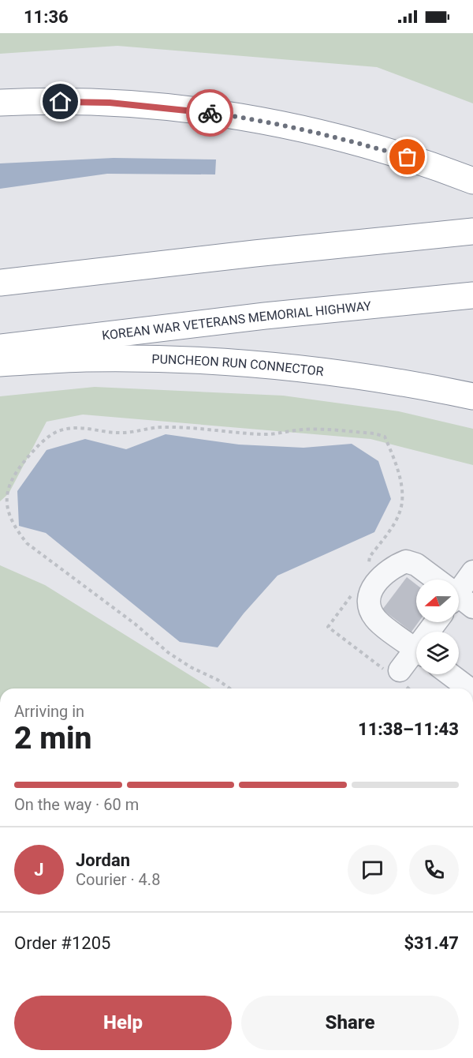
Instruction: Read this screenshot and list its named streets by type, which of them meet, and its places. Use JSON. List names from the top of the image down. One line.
{"streets":{"highway":["KOREAN WAR VETERANS MEMORIAL HIGHWAY","PUNCHEON RUN CONNECTOR"]},"north":"left","page":{"status":"11:36","heading":["2 min","Arriving in","11:38–11:43"],"panel":["Jordan","Courier · 4.8","Order #1205","$31.47"],"bar":"On the way · 60 m","round":"J","buttons":["Help","Share"]}}
